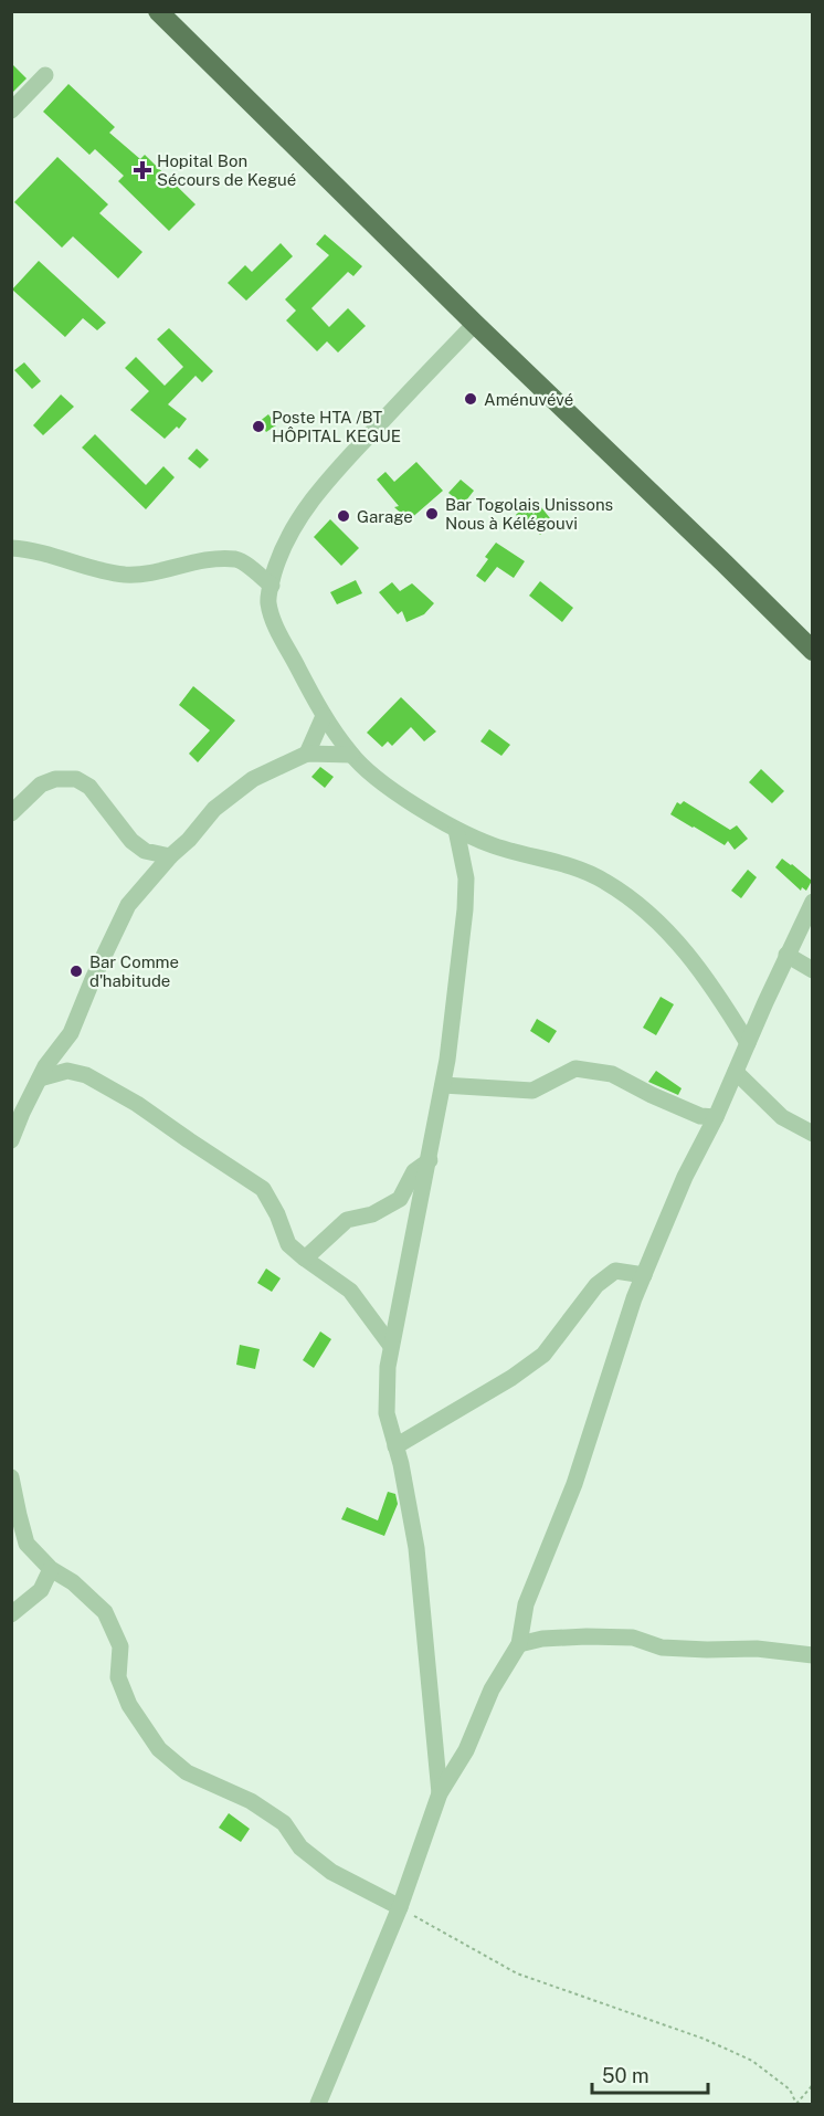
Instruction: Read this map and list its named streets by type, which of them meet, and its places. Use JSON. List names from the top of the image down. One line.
{"places":{"health":["Hopital Bon Sécours de Kegué"],"other":["Aménuvévé","Poste HTA /BT HÔPITAL KEGUE","Bar Togolais Unissons Nous à Kélégouvi","Garage","Bar Comme d'habitude"]},"scale_bar":"50 m"}
